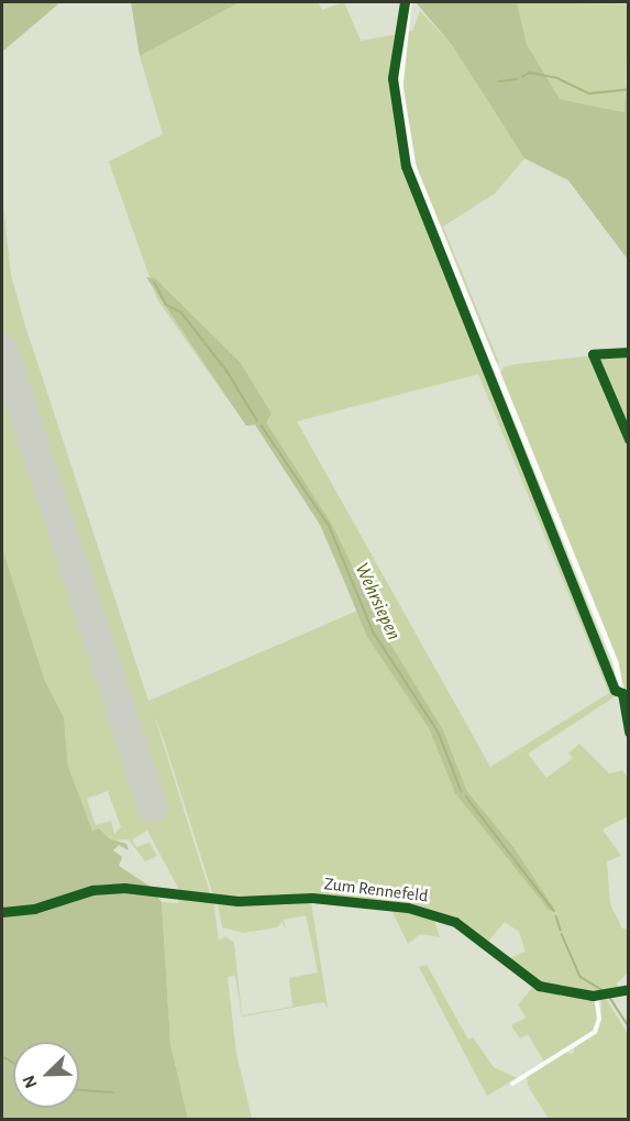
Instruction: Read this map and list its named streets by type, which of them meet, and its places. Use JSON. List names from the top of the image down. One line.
{"streets":{"main road":["Zum Rennefeld"]},"water":["Wehrsiepen"],"north":"bottom left"}
